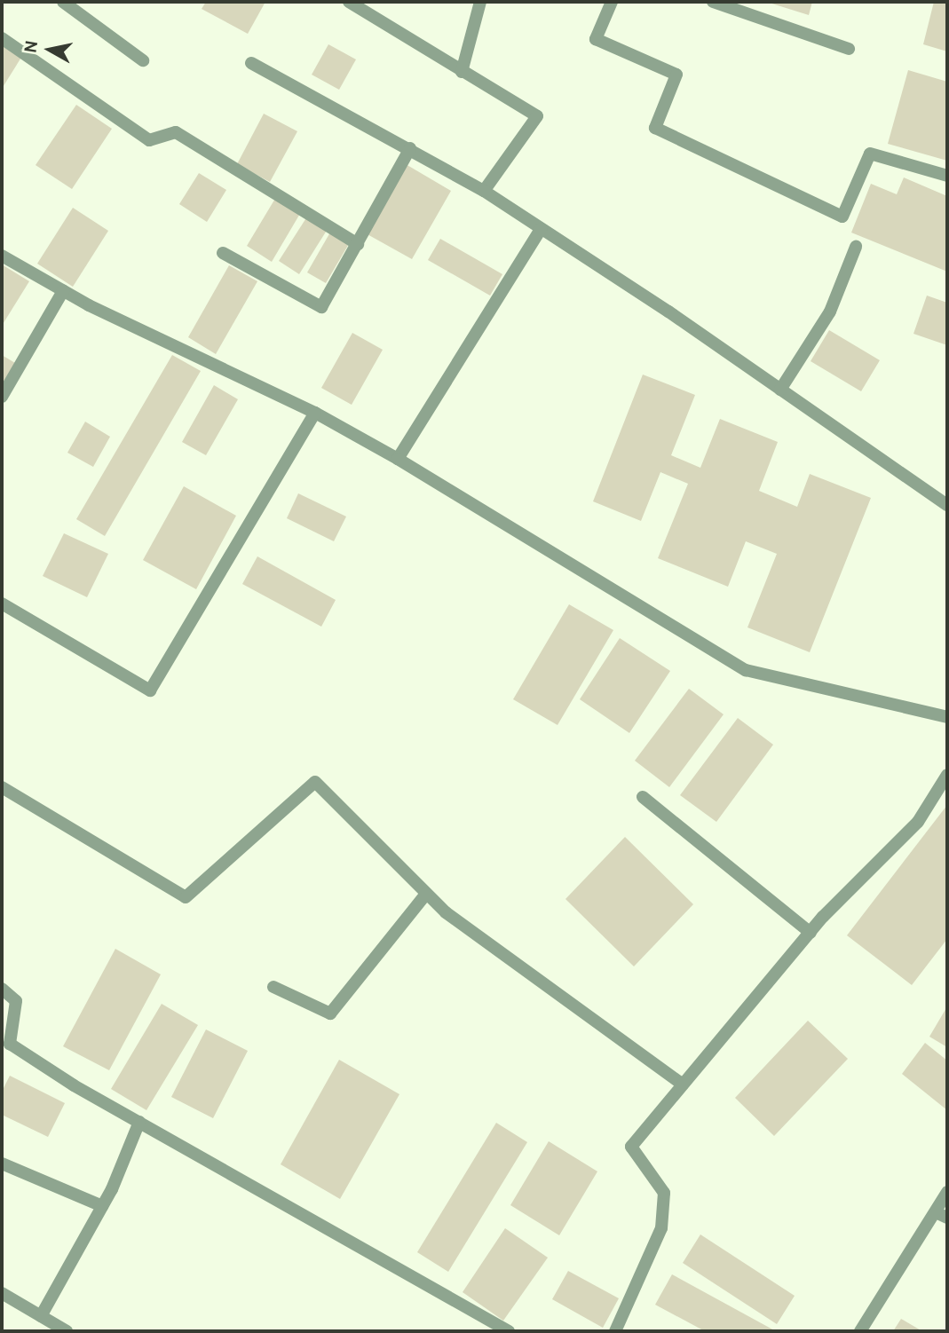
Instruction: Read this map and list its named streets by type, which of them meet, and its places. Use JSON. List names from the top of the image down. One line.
{"north":"left"}
